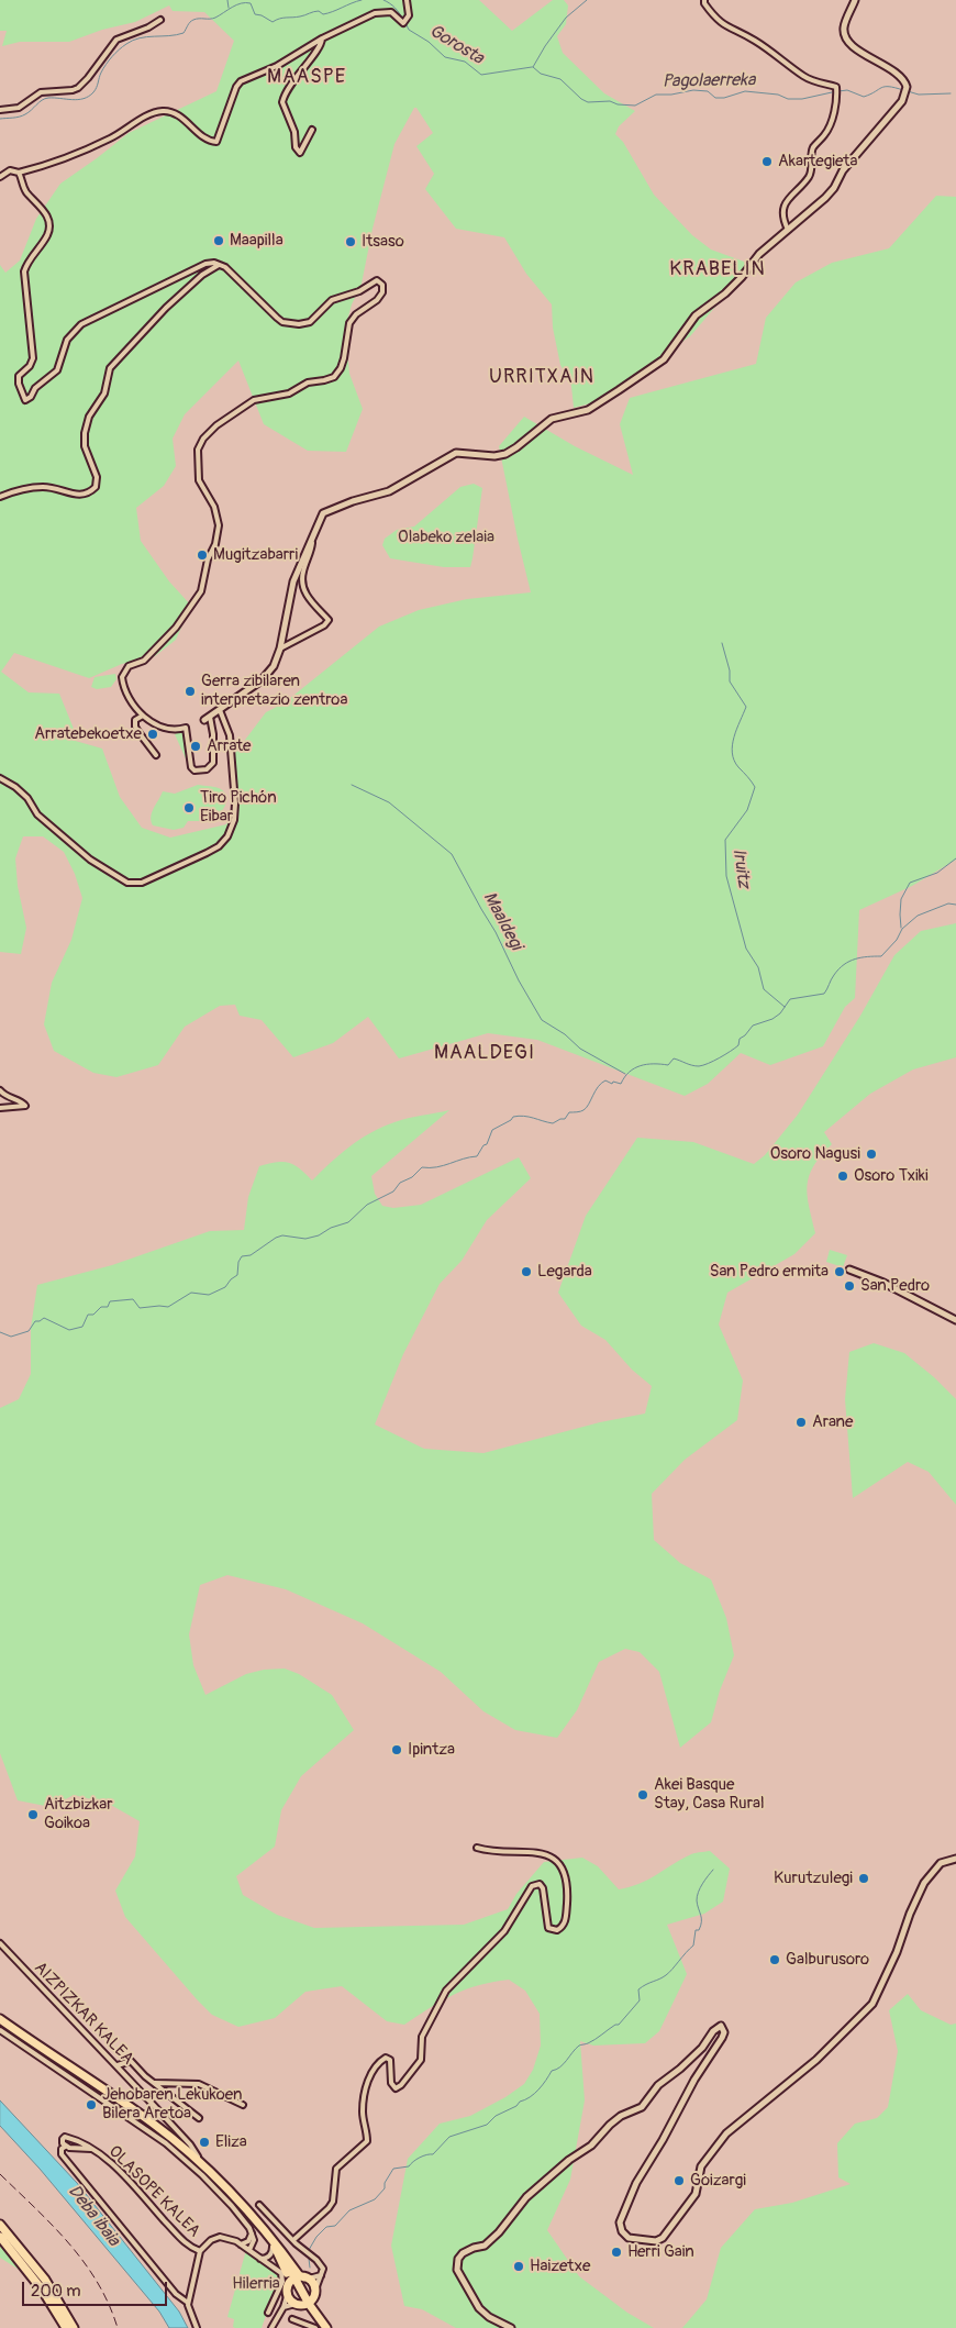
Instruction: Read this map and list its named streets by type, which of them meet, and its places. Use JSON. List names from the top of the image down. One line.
{"streets":{"street":["AIZPIZKAR KALEA","OLASOPE KALEA"]},"districts":["MAASPE","KRABELIN","URRITXAIN","MAALDEGI"],"water":["Gorosta","Pagolaerreka","Iruitz","Maaldegi","Deba ibaia"],"parks":["Olabeko zelaia","Hilerria"],"places":["Akartegieta","Maapilla","Itsaso","Mugitzabarri","Gerra zibilaren interpretazio zentroa","Arratebekoetxe","Arrate","Tiro Pichón Eibar","Osoro Nagusi","Osoro Txiki","Legarda","San Pedro ermita","San Pedro","Arane","Ipintza","Akei Basque Stay, Casa Rural","Aitzbizkar Goikoa","Kurutzulegi","Galburusoro","Jehobaren Lekukoen Bilera Aretoa","Eliza","Goizargi","Herri Gain","Haizetxe"],"scale_bar":"200 m"}
